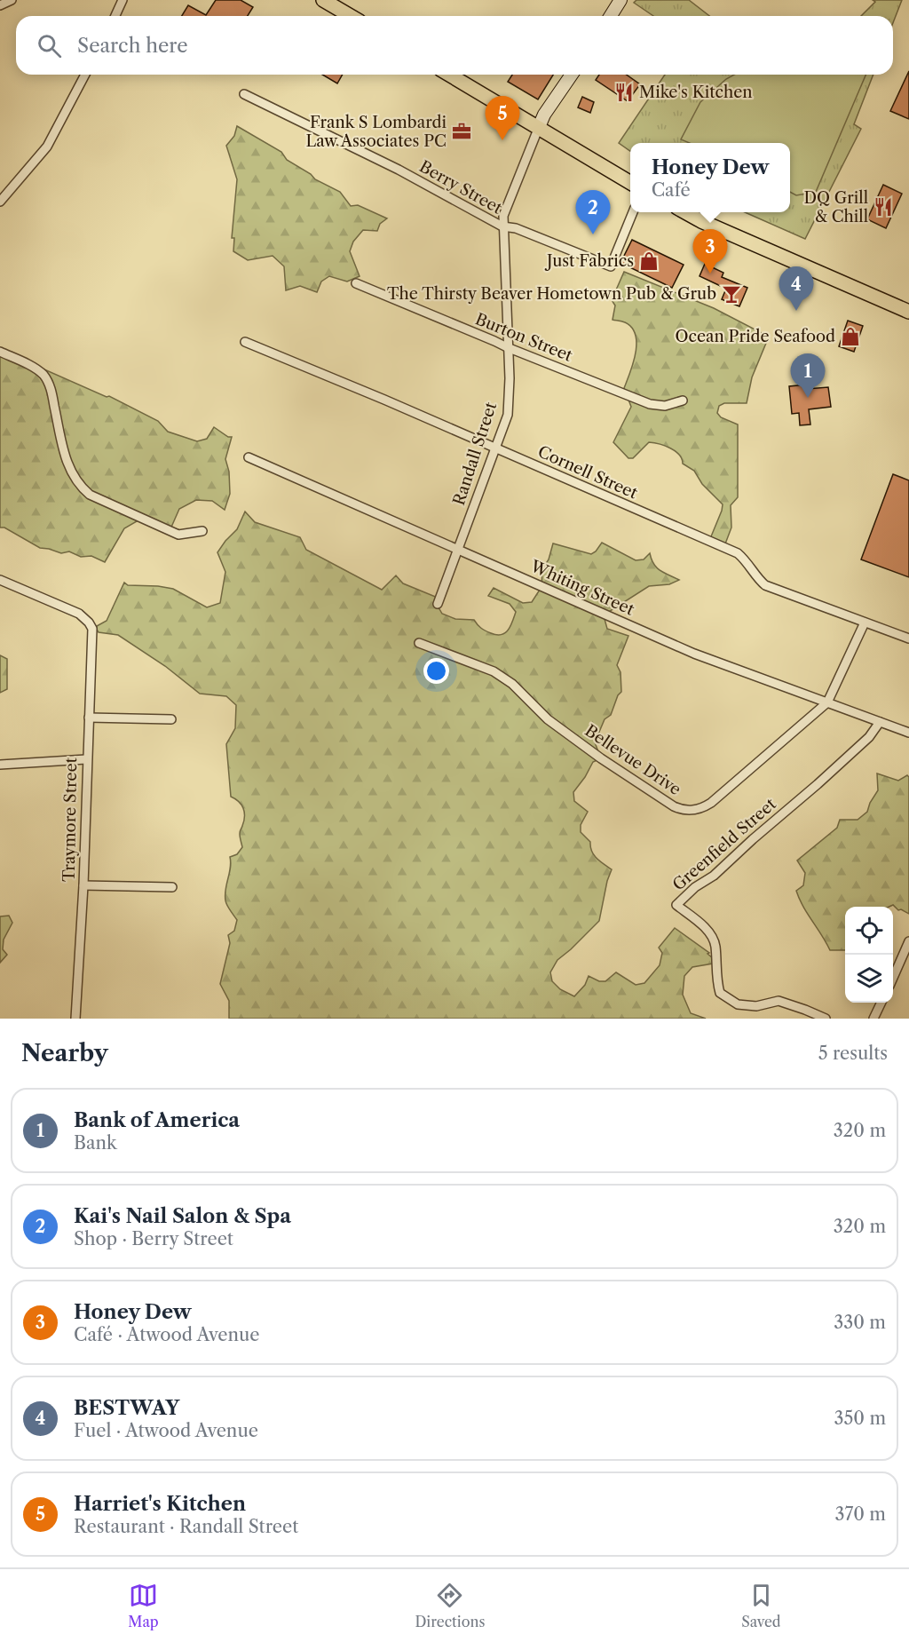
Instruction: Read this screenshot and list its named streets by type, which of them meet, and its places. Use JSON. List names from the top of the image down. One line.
{"streets":{"street":["Berry Street","Burton Street","Randall Street","Cornell Street","Whiting Street","Bellevue Drive","Traymore Street","Greenfield Street"]},"crossings":[["Berry Street","Randall Street"],["Burton Street","Randall Street"],["Randall Street","Cornell Street"],["Randall Street","Whiting Street"],["Cornell Street","Bellevue Drive"],["Whiting Street","Bellevue Drive"],["Whiting Street","Greenfield Street"]],"places":{"restaurant":["Mike's Kitchen","DQ Grill & Chill"],"office":["Frank S Lombardi Law Associates PC"],"shop":["Just Fabrics","Ocean Pride Seafood"],"bar":["The Thirsty Beaver Hometown Pub & Grub"]},"page":{"search":"Search here","pins":["5","2","3","4","1"],"popup":["Honey Dew","Café"],"heading":["Nearby","5 results"],"list":[{"mark":"1","name":"Bank of America","note":"Bank","value":"320 m"},{"mark":"2","name":"Kai's Nail Salon & Spa","note":"Shop · Berry Street","value":"320 m"},{"mark":"3","name":"Honey Dew","note":"Café · Atwood Avenue","value":"330 m"},{"mark":"4","name":"BESTWAY","note":"Fuel · Atwood Avenue","value":"350 m"},{"mark":"5","name":"Harriet's Kitchen","note":"Restaurant · Randall Street","value":"370 m"}],"nav":["Map","Directions","Saved"]}}
